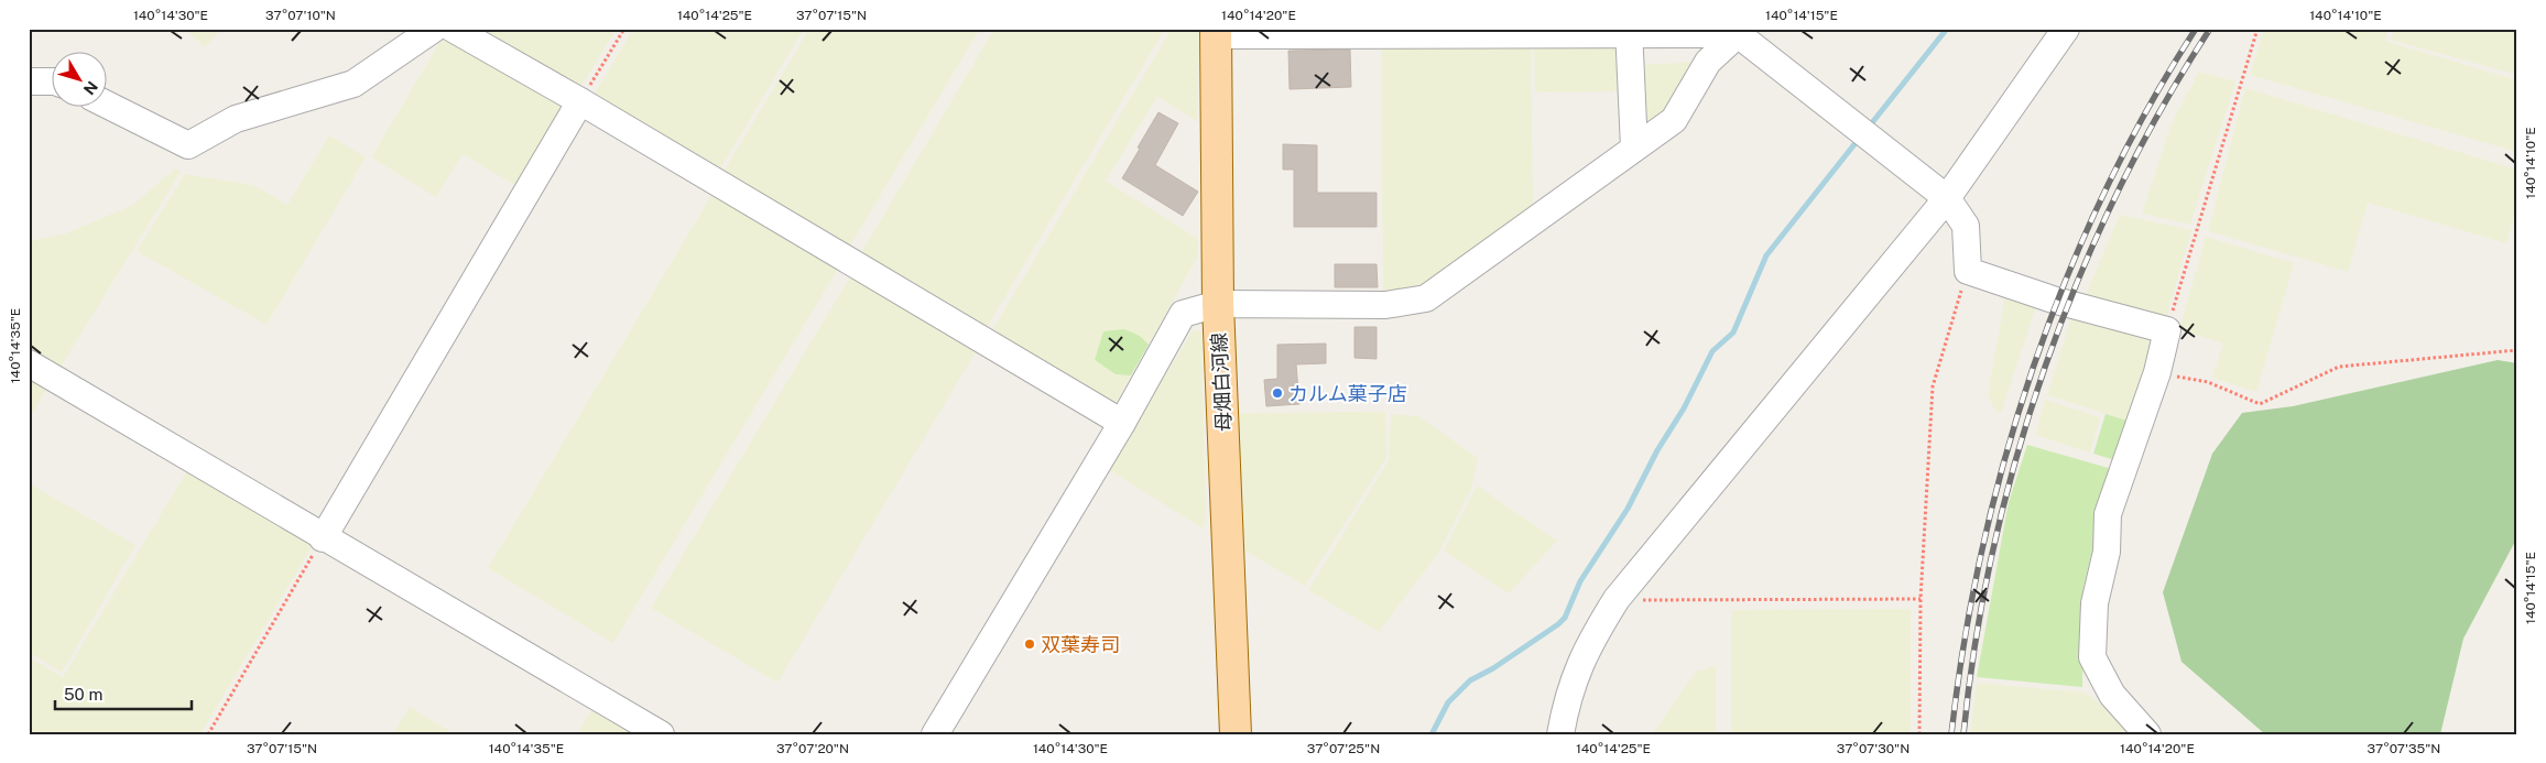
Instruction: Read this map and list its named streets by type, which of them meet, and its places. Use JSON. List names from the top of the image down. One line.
{"streets":{"main road":["母畑白河線"]},"places":["カルム菓子店","双葉寿司"],"scale_bar":"50 m","north":"bottom right","coordinates":["140°14'30\"E","37°07'10\"N","140°14'25\"E","37°07'15\"N","140°14'20\"E","140°14'15\"E","140°14'10\"E","140°14'35\"E","37°07'20\"N","37°07'25\"N","37°07'30\"N","37°07'35\"N"]}
